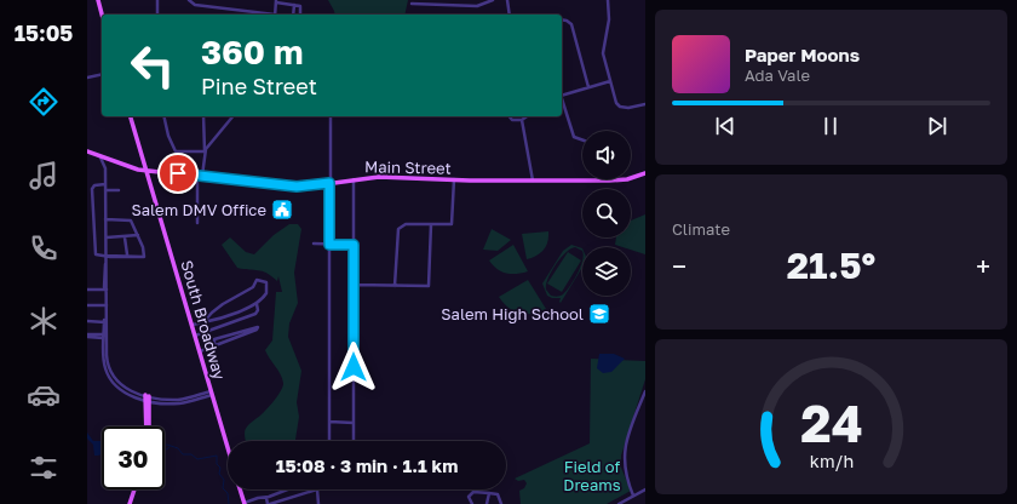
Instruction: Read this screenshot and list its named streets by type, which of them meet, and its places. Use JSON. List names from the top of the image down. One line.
{"streets":{"main road":["Main Street","South Broadway"]},"crossings":[["Main Street","South Broadway"]],"parks":["Field of Dreams"],"places":{"public building":["Salem DMV Office"],"school or university":["Salem High School"]},"page":{"tabs":"15:05","turn":["360 m","Pine Street"],"song":["Paper Moons","Ada Vale"],"tile":"Climate","heat":["−","21.5°","+"],"limit":"30","trip":"15:08 · 3 min · 1.1 km","gauge":["24","km/h"]}}
